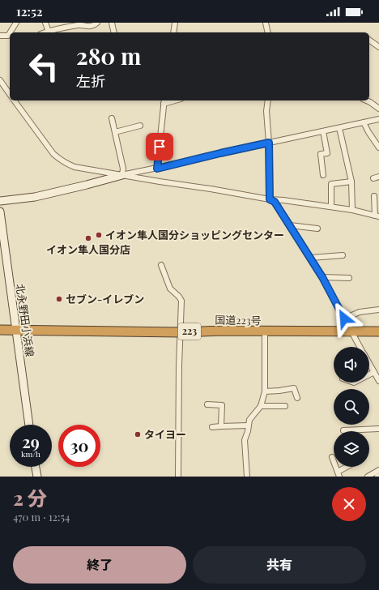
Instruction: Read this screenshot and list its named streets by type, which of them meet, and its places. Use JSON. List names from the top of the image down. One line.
{"streets":{"highway":["国道223号","223"],"main road":["北永野田小浜線"]},"crossings":[["北永野田小浜線","国道223号"]],"places":["イオン隼人国分ショッピングセンター","イオン隼人国分店","セブン-イレブン","タイヨー"],"page":{"status":"12:52","turn":["280 m","左折"],"speed":"29 km/h","limit":"30","heading":["2 分","470 m · 12:54"],"buttons":["終了","共有"]}}
